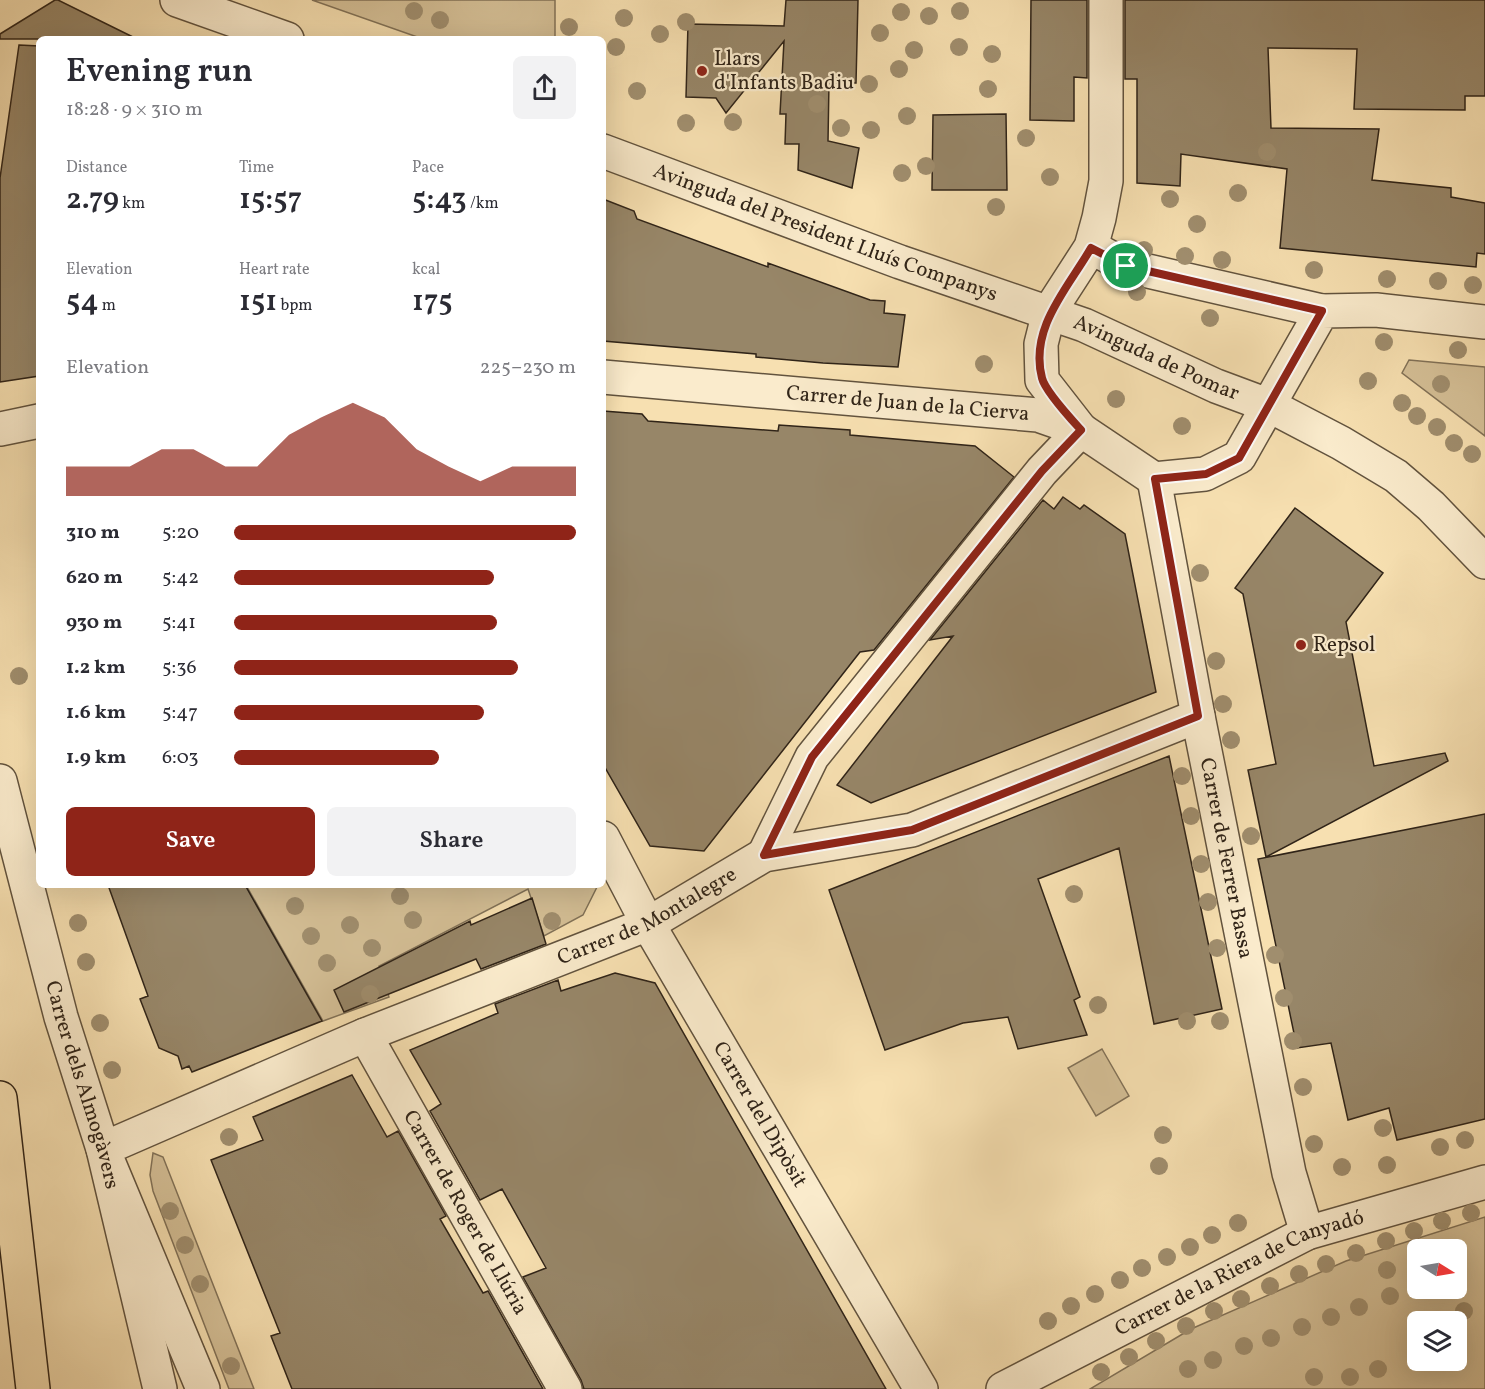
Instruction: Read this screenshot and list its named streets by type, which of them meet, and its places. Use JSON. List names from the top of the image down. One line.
{"streets":{"street":["Avinguda del President Lluís Companys","Avinguda de Pomar","Carrer de Juan de la Cierva","Carrer de Ferrer Bassa","Carrer de Montalegre","Carrer dels Almogàvers","Carrer del Dipòsit","Carrer de Roger de Llúria","Carrer de la Riera de Canyadó"]},"crossings":[["Avinguda del President Lluís Companys","Avinguda de Pomar"],["Avinguda de Pomar","Carrer de Juan de la Cierva"],["Carrer de Juan de la Cierva","Carrer de Ferrer Bassa"],["Carrer de Ferrer Bassa","Carrer de Montalegre"],["Carrer de Ferrer Bassa","Carrer de la Riera de Canyadó"],["Carrer de Montalegre","Carrer dels Almogàvers"],["Carrer de Montalegre","Carrer del Dipòsit"],["Carrer de Montalegre","Carrer de Roger de Llúria"]],"places":["Llars d'Infants Badiu","Repsol"],"north":"right","page":{"heading":["Evening run","18:28 · 9 × 310 m"],"stats":[["Distance","2.79 km"],["Time","15:57"],["Pace","5:43 /km"],["Elevation","54 m"],["Heart rate","151 bpm"],["kcal","175"]],"chart":["Elevation","225–230 m"],"list":[{"name":"310 m","note":"5:20"},{"name":"620 m","note":"5:42"},{"name":"930 m","note":"5:41"},{"name":"1.2 km","note":"5:36"},{"name":"1.6 km","note":"5:47"},{"name":"1.9 km","note":"6:03"}],"buttons":["Save","Share"]}}
